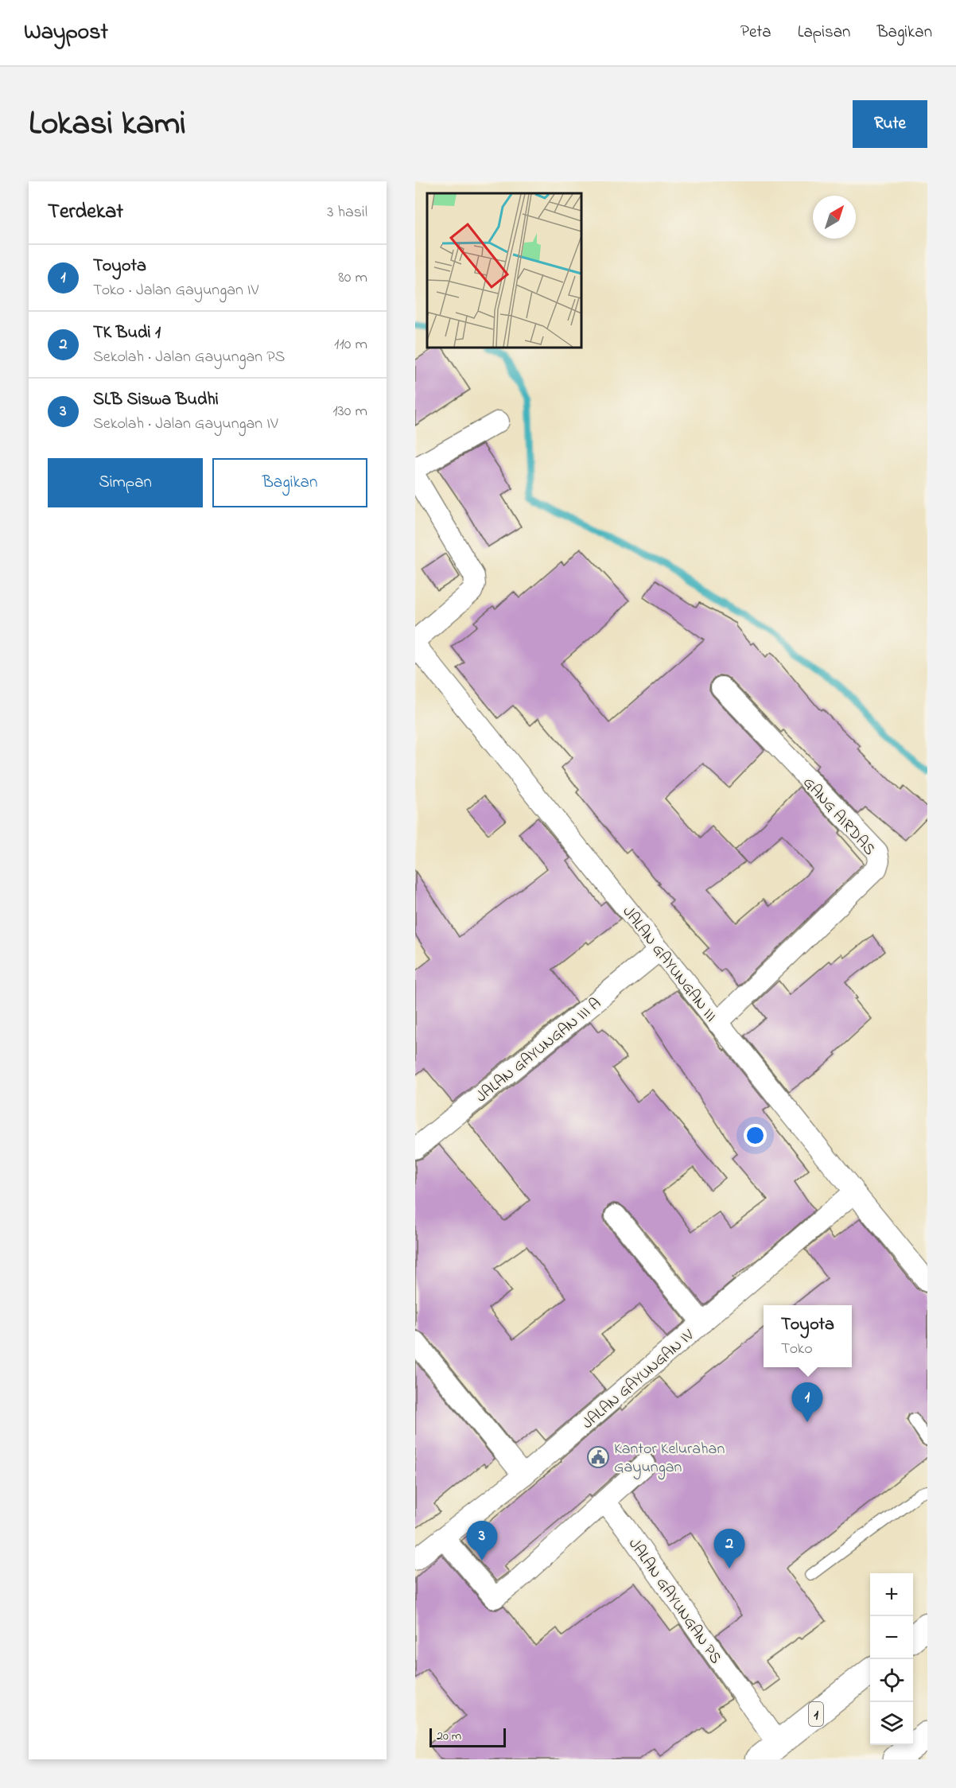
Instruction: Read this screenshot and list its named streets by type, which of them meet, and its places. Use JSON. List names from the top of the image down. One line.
{"streets":{"highway":["1"],"street":["GANG AIRDAS","JALAN GAYUNGAN III","JALAN GAYUNGAN III A","JALAN GAYUNGAN IV","JALAN GAYUNGAN PS"]},"crossings":[["GANG AIRDAS","JALAN GAYUNGAN III"],["JALAN GAYUNGAN III","JALAN GAYUNGAN III A"],["JALAN GAYUNGAN III","JALAN GAYUNGAN IV"],["JALAN GAYUNGAN PS","1"]],"places":{"public building":["Kantor Kelurahan Gayungan"]},"scale_bar":"20 m","north":"top right","page":{"header":"Waypost","nav":["Peta","Lapisan","Bagikan"],"title":"Lokasi kami","buttons":["Rute",["Simpan","Bagikan"]],"heading":["Terdekat","3 hasil"],"list":[{"mark":"1","name":"Toyota","note":"Toko · Jalan Gayungan IV","value":"80 m"},{"mark":"2","name":"TK Budi 1","note":"Sekolah · Jalan Gayungan PS","value":"110 m"},{"mark":"3","name":"SLB Siswa Budhi","note":"Sekolah · Jalan Gayungan IV","value":"130 m"}],"popup":["Toyota","Toko"],"pins":["1","3","2"],"map_buttons":["+","−"],"scale":"20 m"}}
